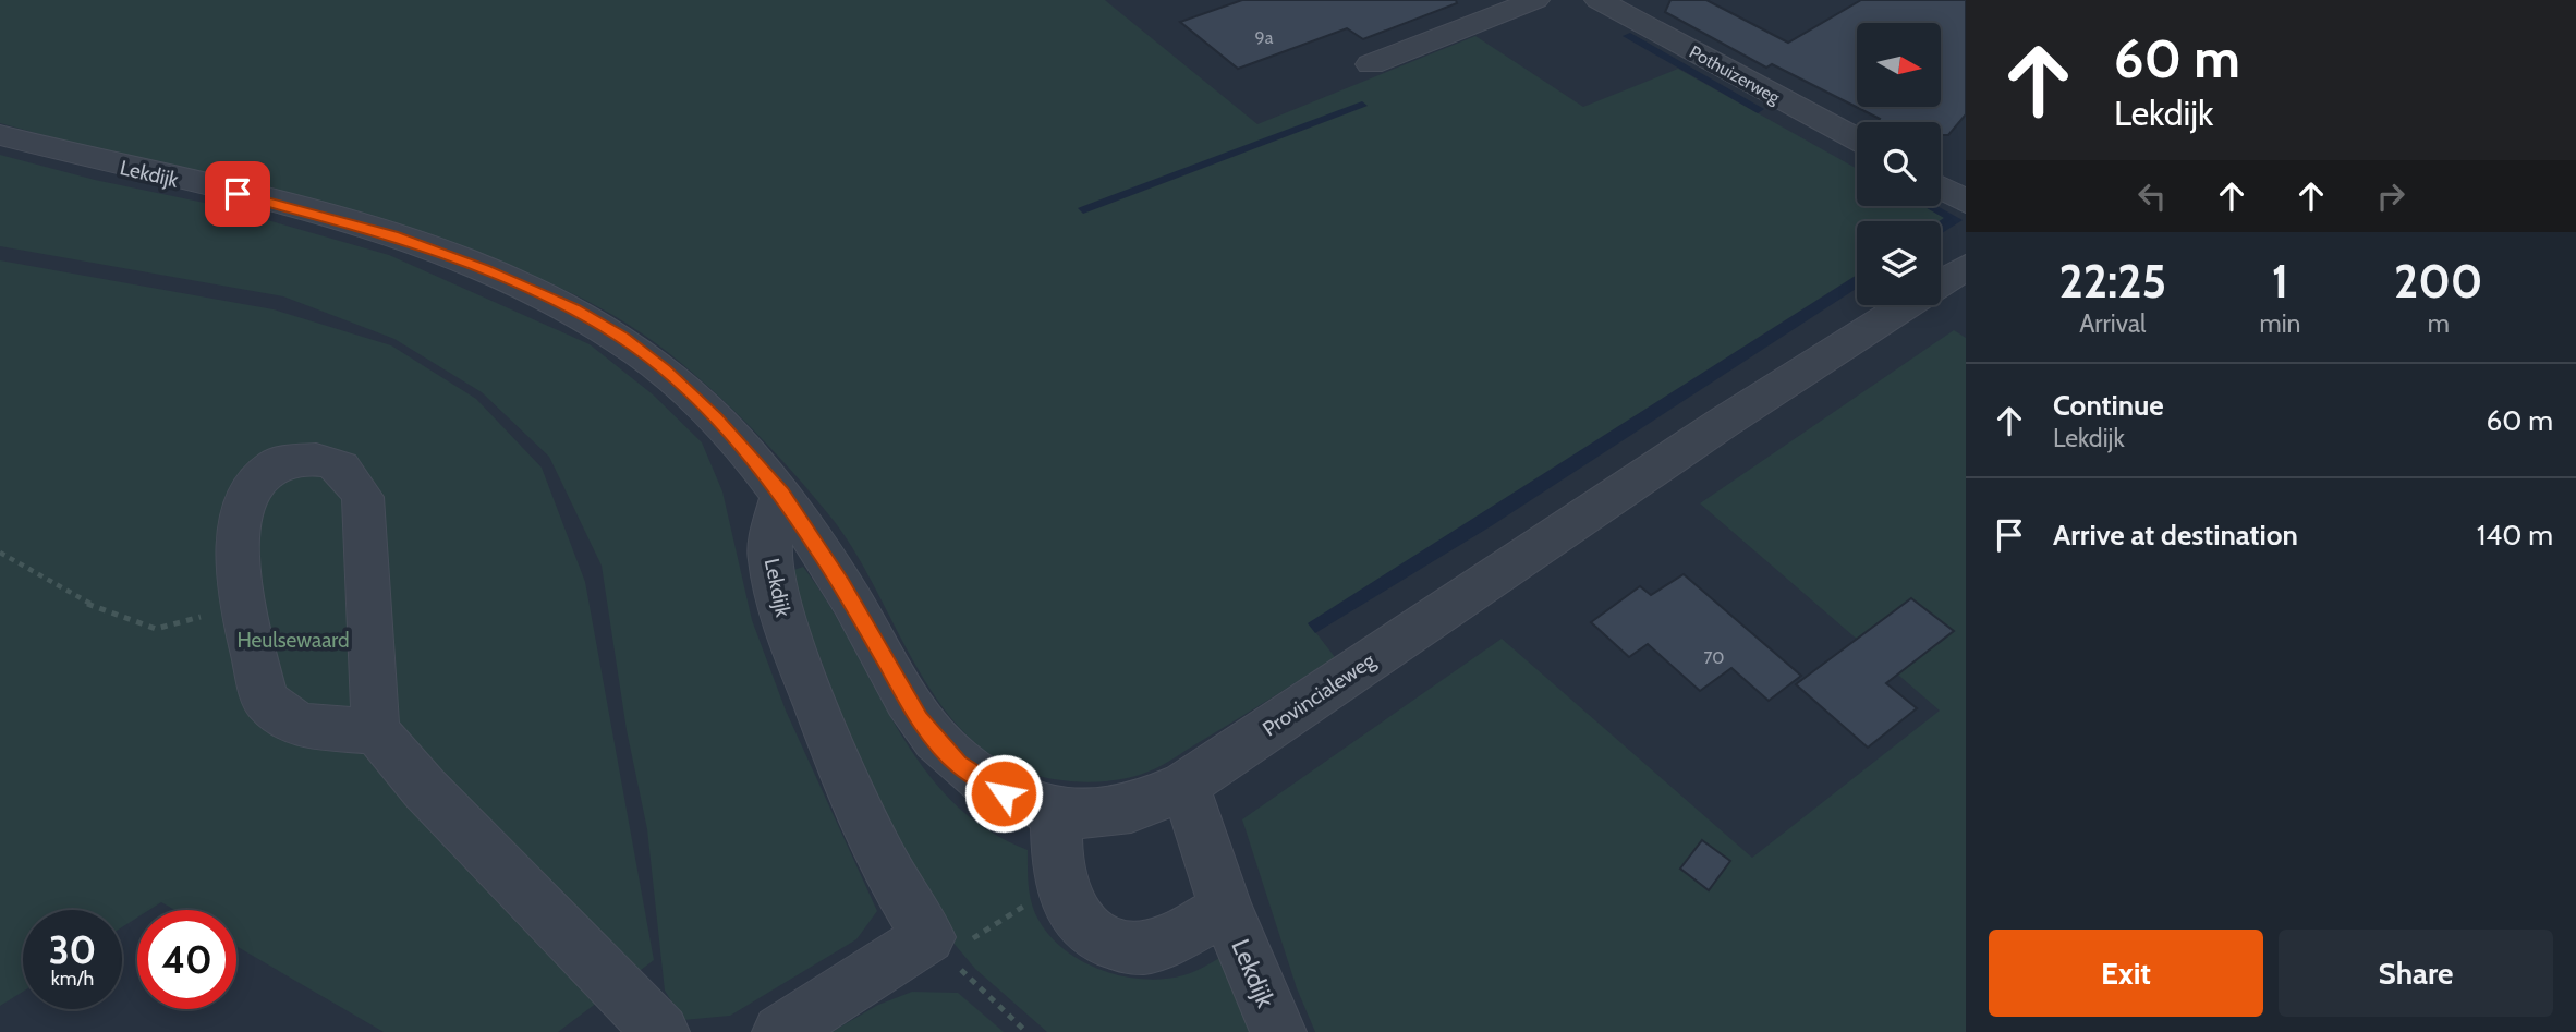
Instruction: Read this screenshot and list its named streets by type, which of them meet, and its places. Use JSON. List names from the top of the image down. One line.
{"streets":{"street":["Pothuizerweg","Lekdijk","Provincialeweg"]},"crossings":[["Lekdijk","Provincialeweg"]],"parks":["Heulsewaard"],"house_numbers":["9a","70"],"north":"right","page":{"turn":["60 m","Lekdijk"],"eta":["22:25","Arrival","1","min","200","m"],"list":[{"name":"Continue","note":"Lekdijk","value":"60 m"},{"name":"Arrive at destination","value":"140 m"}],"speed":"30 km/h","limit":"40","buttons":["Exit","Share"]}}
